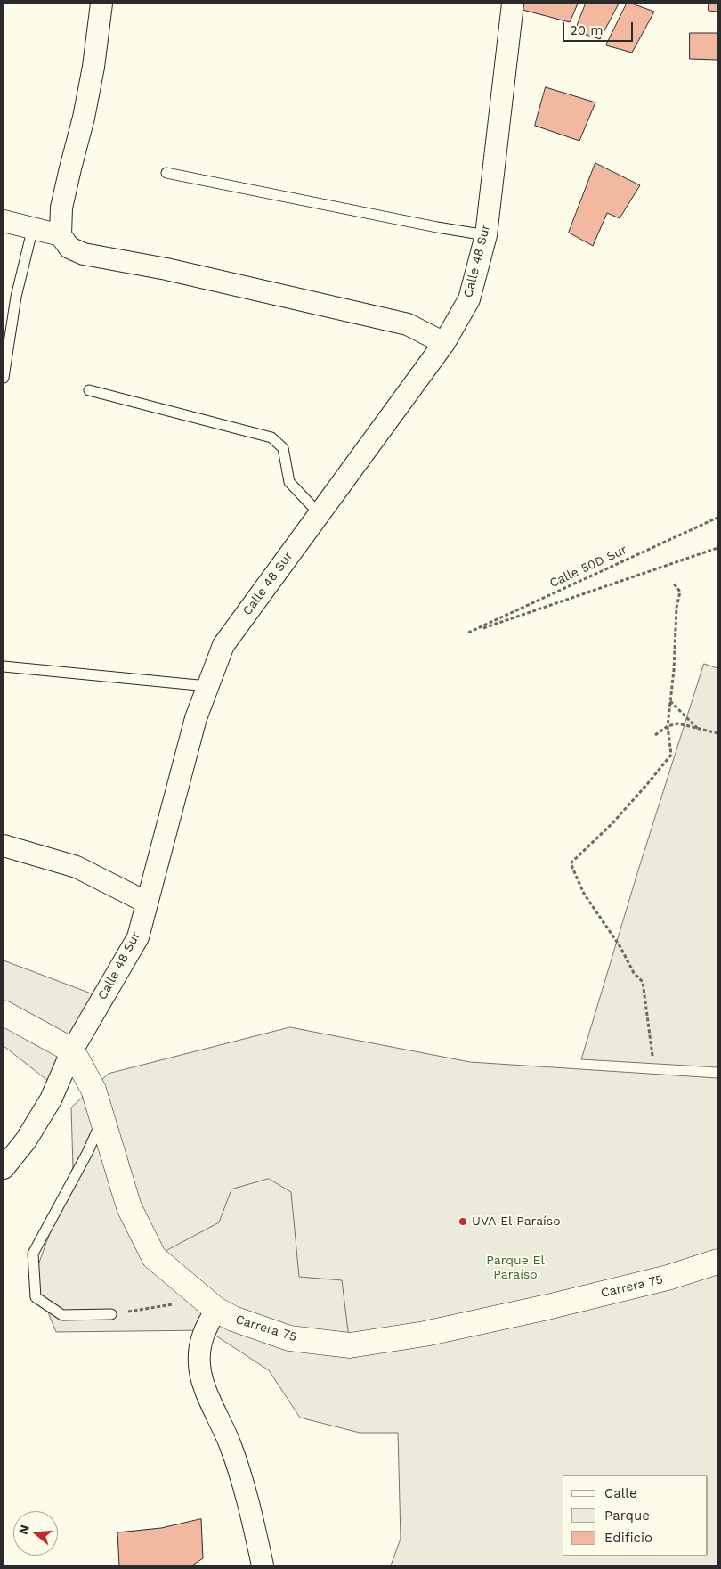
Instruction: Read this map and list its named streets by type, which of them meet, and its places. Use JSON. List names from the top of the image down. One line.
{"streets":{"street":["Calle 48 Sur","Carrera 75"],"path":["Calle 50D Sur"]},"crossings":[["Calle 48 Sur","Carrera 75"]],"parks":["Parque El Paraíso"],"places":["UVA El Paraíso"],"legend":["Calle","Parque","Edificio"],"scale_bar":"20 m","north":"left"}
